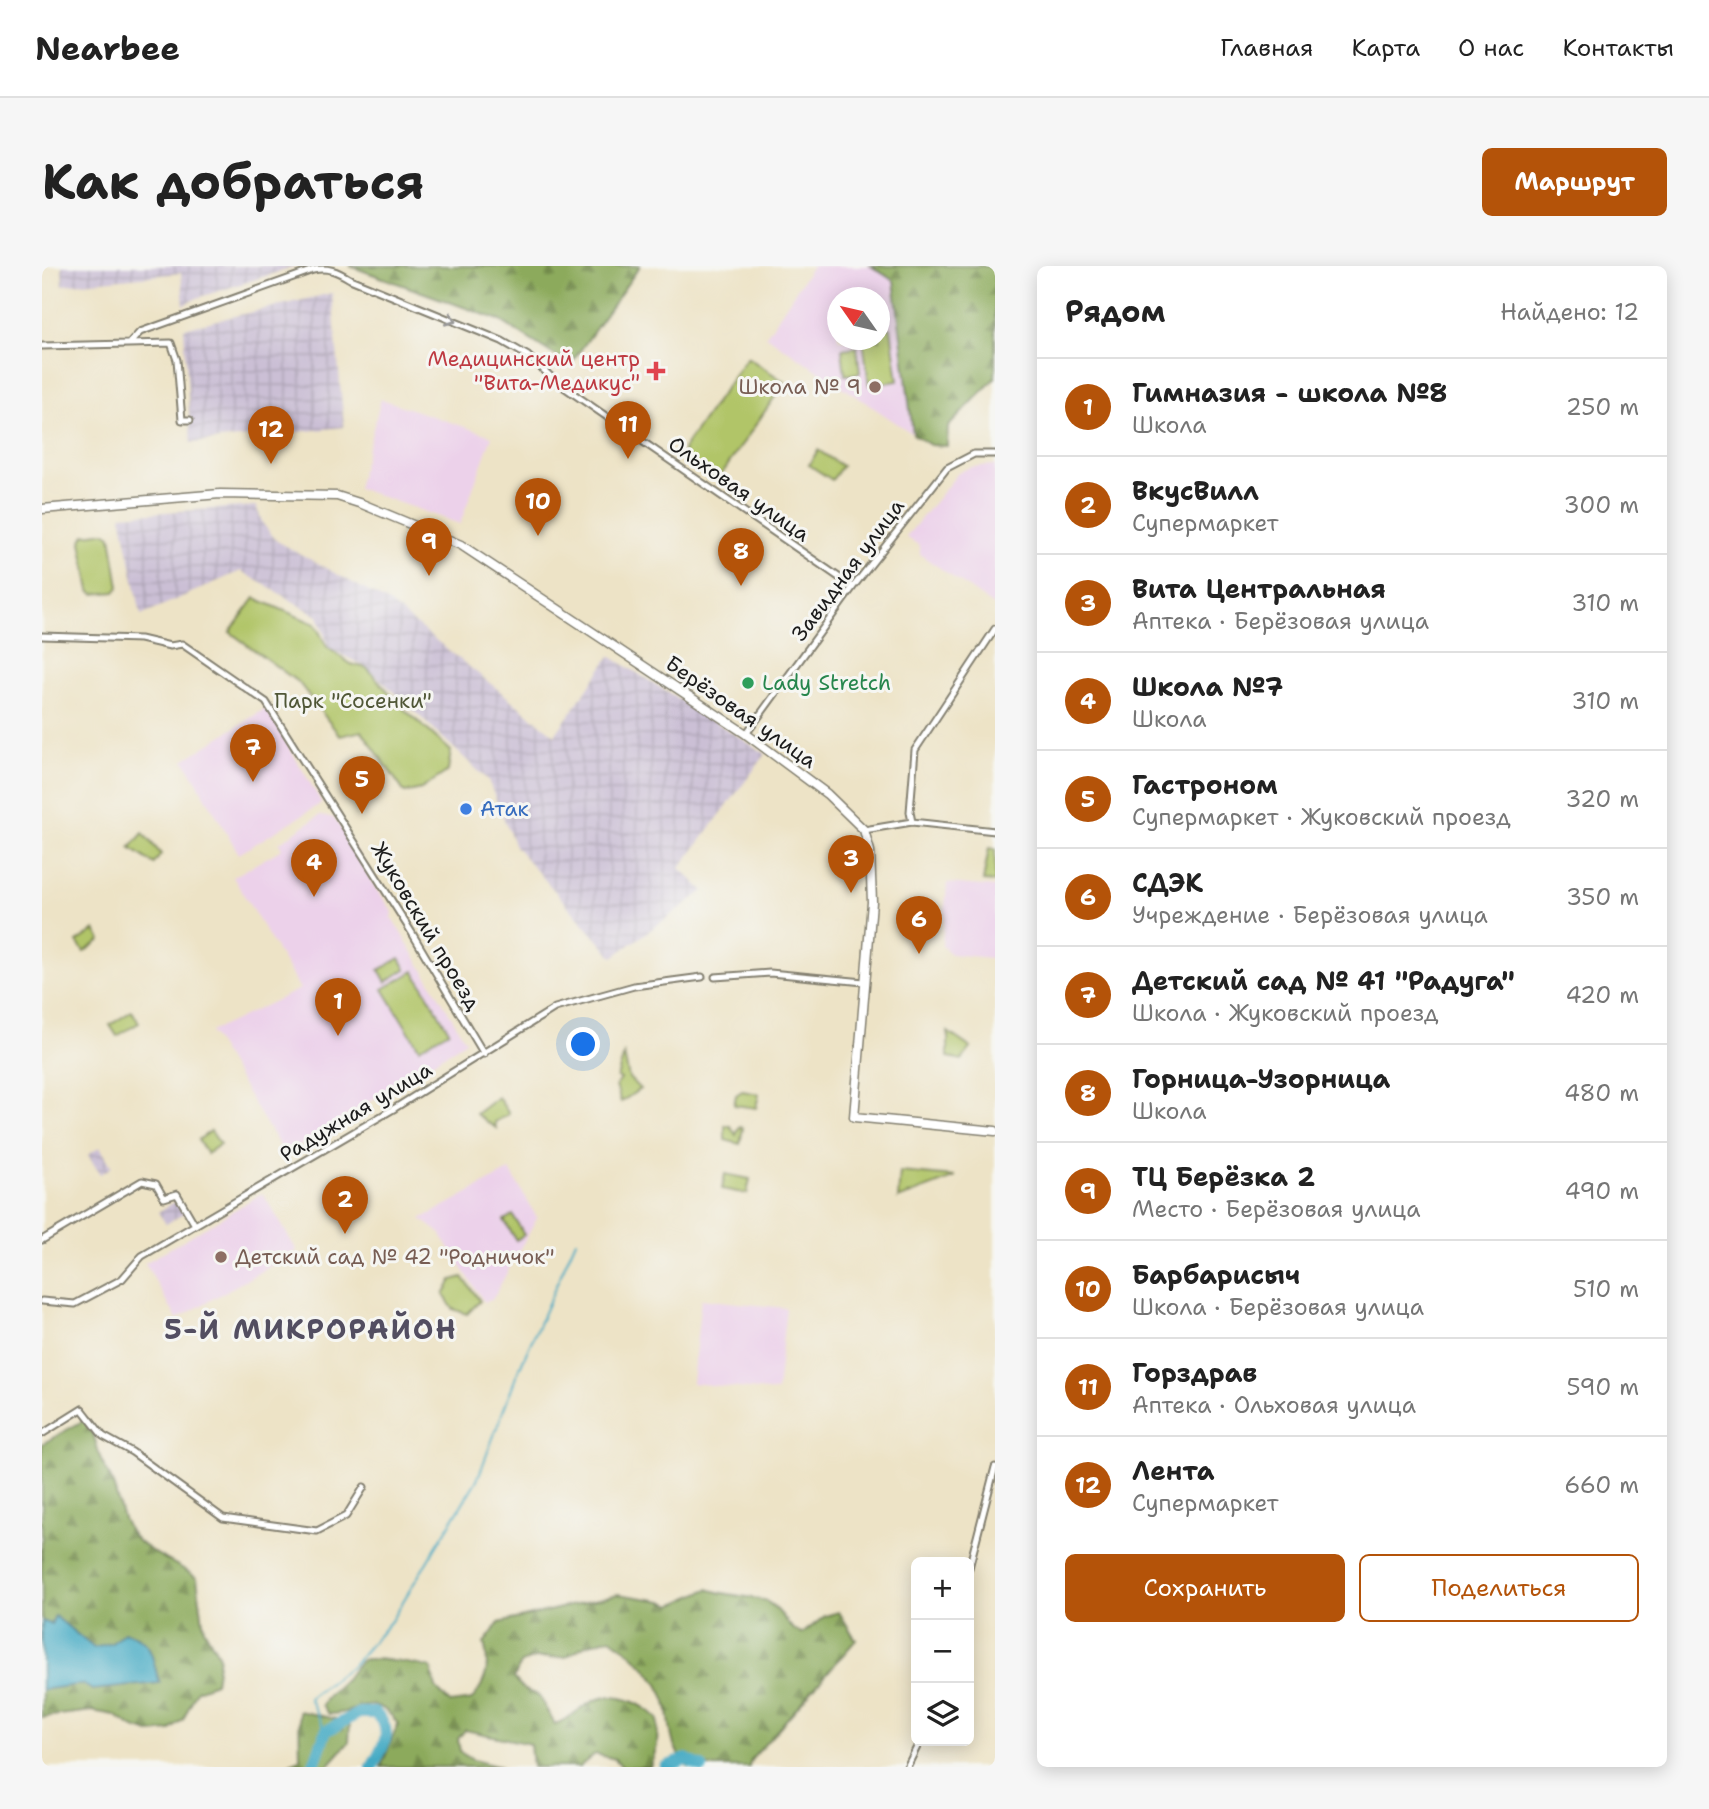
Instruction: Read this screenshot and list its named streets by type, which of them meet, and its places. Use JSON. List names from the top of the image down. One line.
{"streets":{"street":["Ольховая улица","Завидная улица","Берёзовая улица","Жуковский проезд","Радужная улица"]},"crossings":[["Ольховая улица","Завидная улица"],["Завидная улица","Берёзовая улица"],["Жуковский проезд","Радужная улица"]],"one_way":["Ольховая улица"],"districts":["5-Й МИКРОРАЙОН"],"parks":["Парк \"Сосенки\""],"places":{"health":["Медицинский центр \"Вита-Медикус\""],"other":["Школа № 9","Lady Stretch","Атак","Детский сад № 42 \"Родничок\""]},"north":"top left","page":{"header":"Nearbee","nav":["Главная","Карта","О нас","Контакты"],"buttons":["Маршрут",["Сохранить","Поделиться"]],"title":"Как добраться","heading":["Рядом","Найдено: 12"],"list":[{"mark":"1","name":"Гимназия - школа №8","note":"Школа","value":"250 m"},{"mark":"2","name":"ВкусВилл","note":"Супермаркет","value":"300 m"},{"mark":"3","name":"Вита Центральная","note":"Аптека · Берёзовая улица","value":"310 m"},{"mark":"4","name":"Школа №7","note":"Школа","value":"310 m"},{"mark":"5","name":"Гастроном","note":"Супермаркет · Жуковский проезд","value":"320 m"},{"mark":"6","name":"СДЭК","note":"Учреждение · Берёзовая улица","value":"350 m"},{"mark":"7","name":"Детский сад № 41 \"Радуга\"","note":"Школа · Жуковский проезд","value":"420 m"},{"mark":"8","name":"Горница-Узорница","note":"Школа","value":"480 m"},{"mark":"9","name":"ТЦ Берёзка 2","note":"Место · Берёзовая улица","value":"490 m"},{"mark":"10","name":"Барбарисыч","note":"Школа · Берёзовая улица","value":"510 m"},{"mark":"11","name":"Горздрав","note":"Аптека · Ольховая улица","value":"590 m"},{"mark":"12","name":"Лента","note":"Супермаркет","value":"660 m"}],"pins":["11","12","10","9","8","7","5","3","4","6","1","2"],"map_buttons":["+","−"]}}
